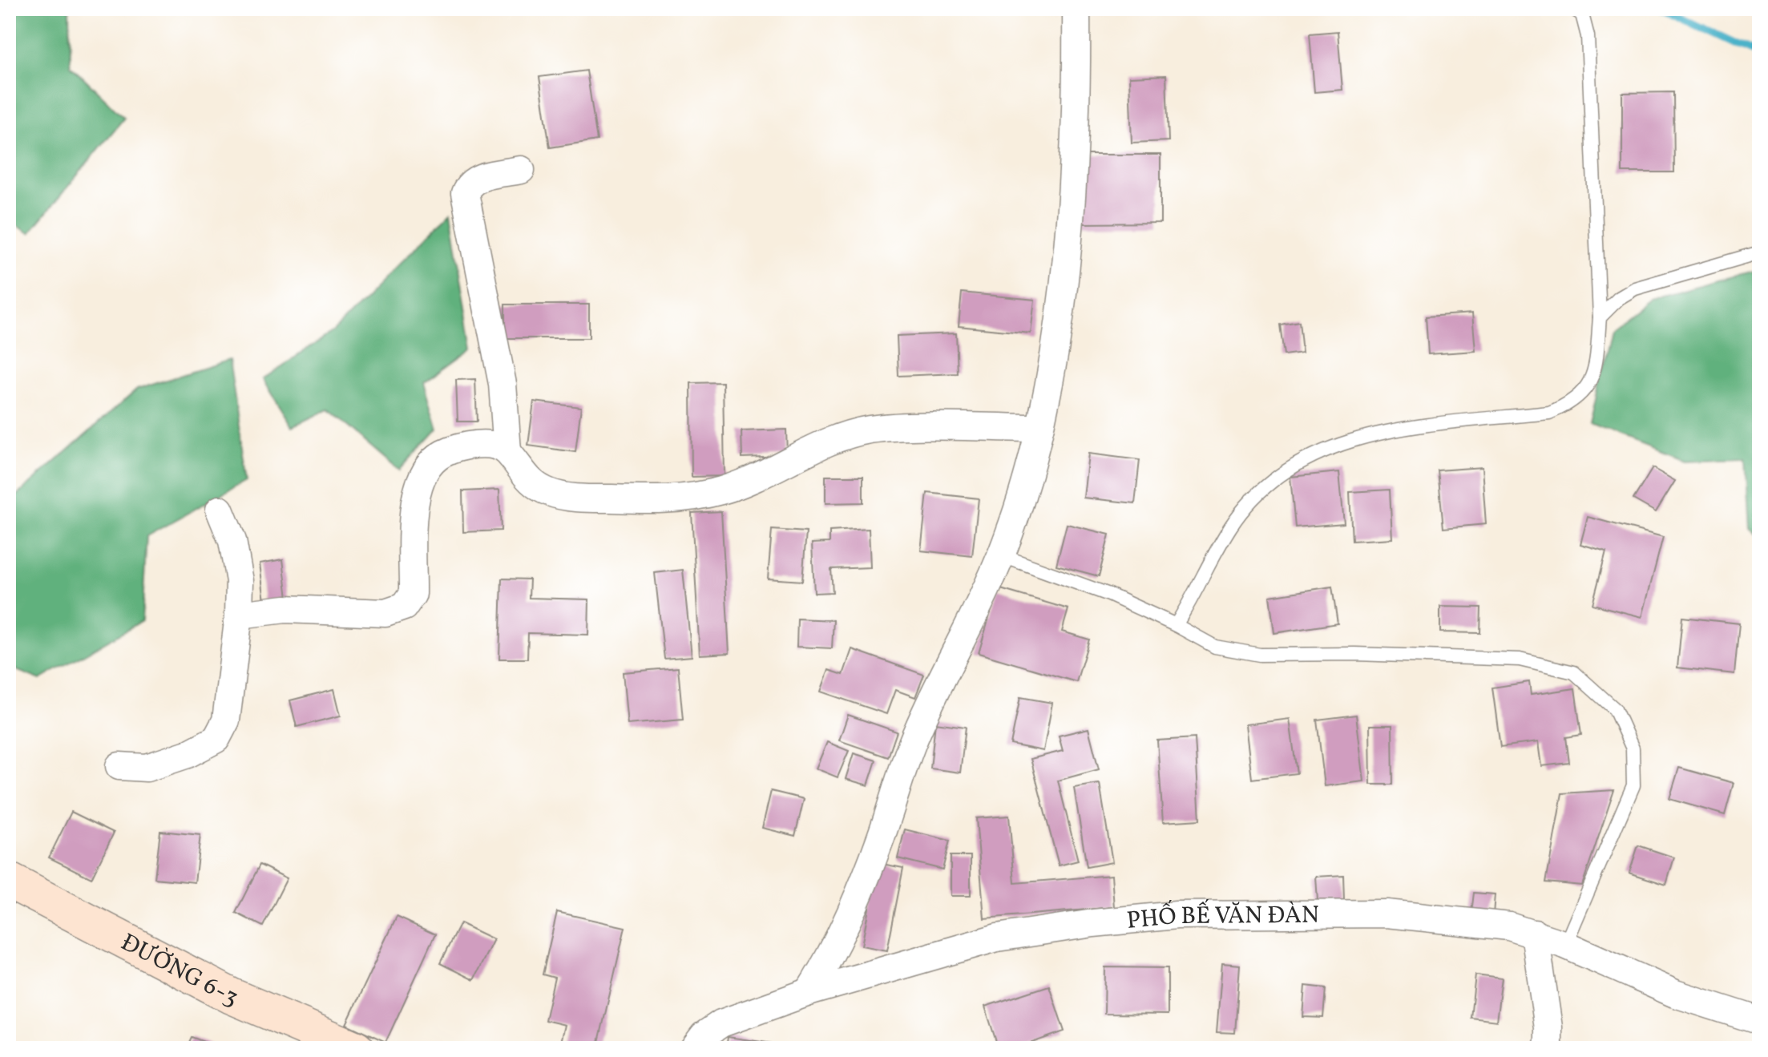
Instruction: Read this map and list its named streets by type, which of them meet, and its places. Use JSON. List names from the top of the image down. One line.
{"streets":{"street":["PHỐ BẾ VĂN ĐÀN","ĐƯỜNG 6-3"]}}
